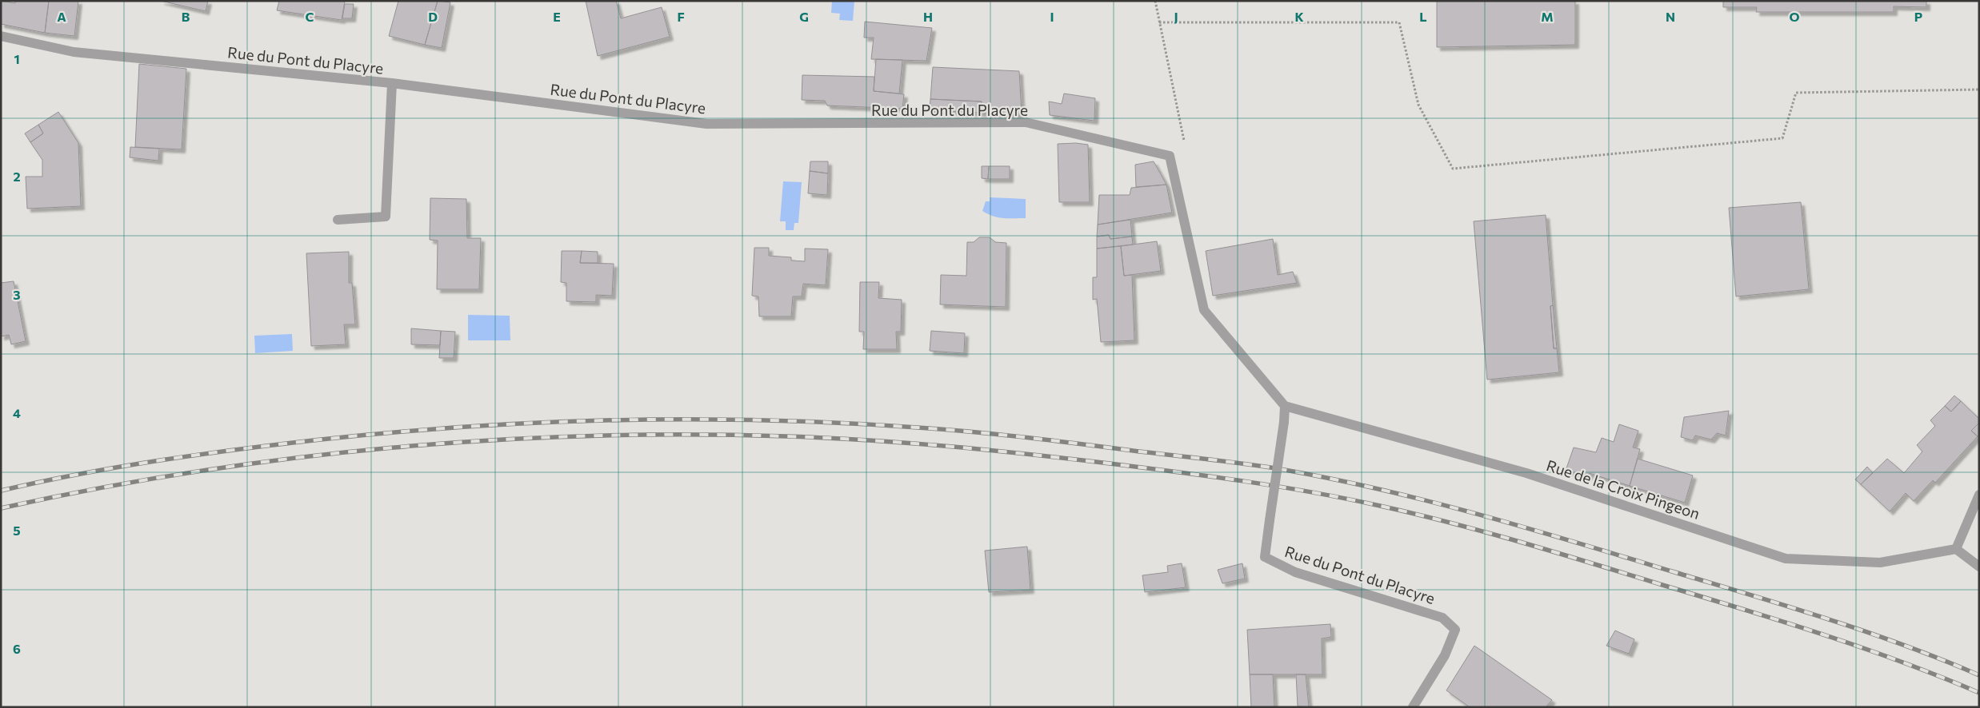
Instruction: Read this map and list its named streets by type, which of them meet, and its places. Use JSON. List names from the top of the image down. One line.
{"streets":{"street":["Rue du Pont du Placyre","Rue de la Croix Pingeon"]},"crossings":[["Rue du Pont du Placyre","Rue de la Croix Pingeon"]],"grid":{"columns":["A","B","C","D","E","F","G","H","I","J","K","L","M","N","O","P"],"rows":["1","2","3","4","5","6"]}}
